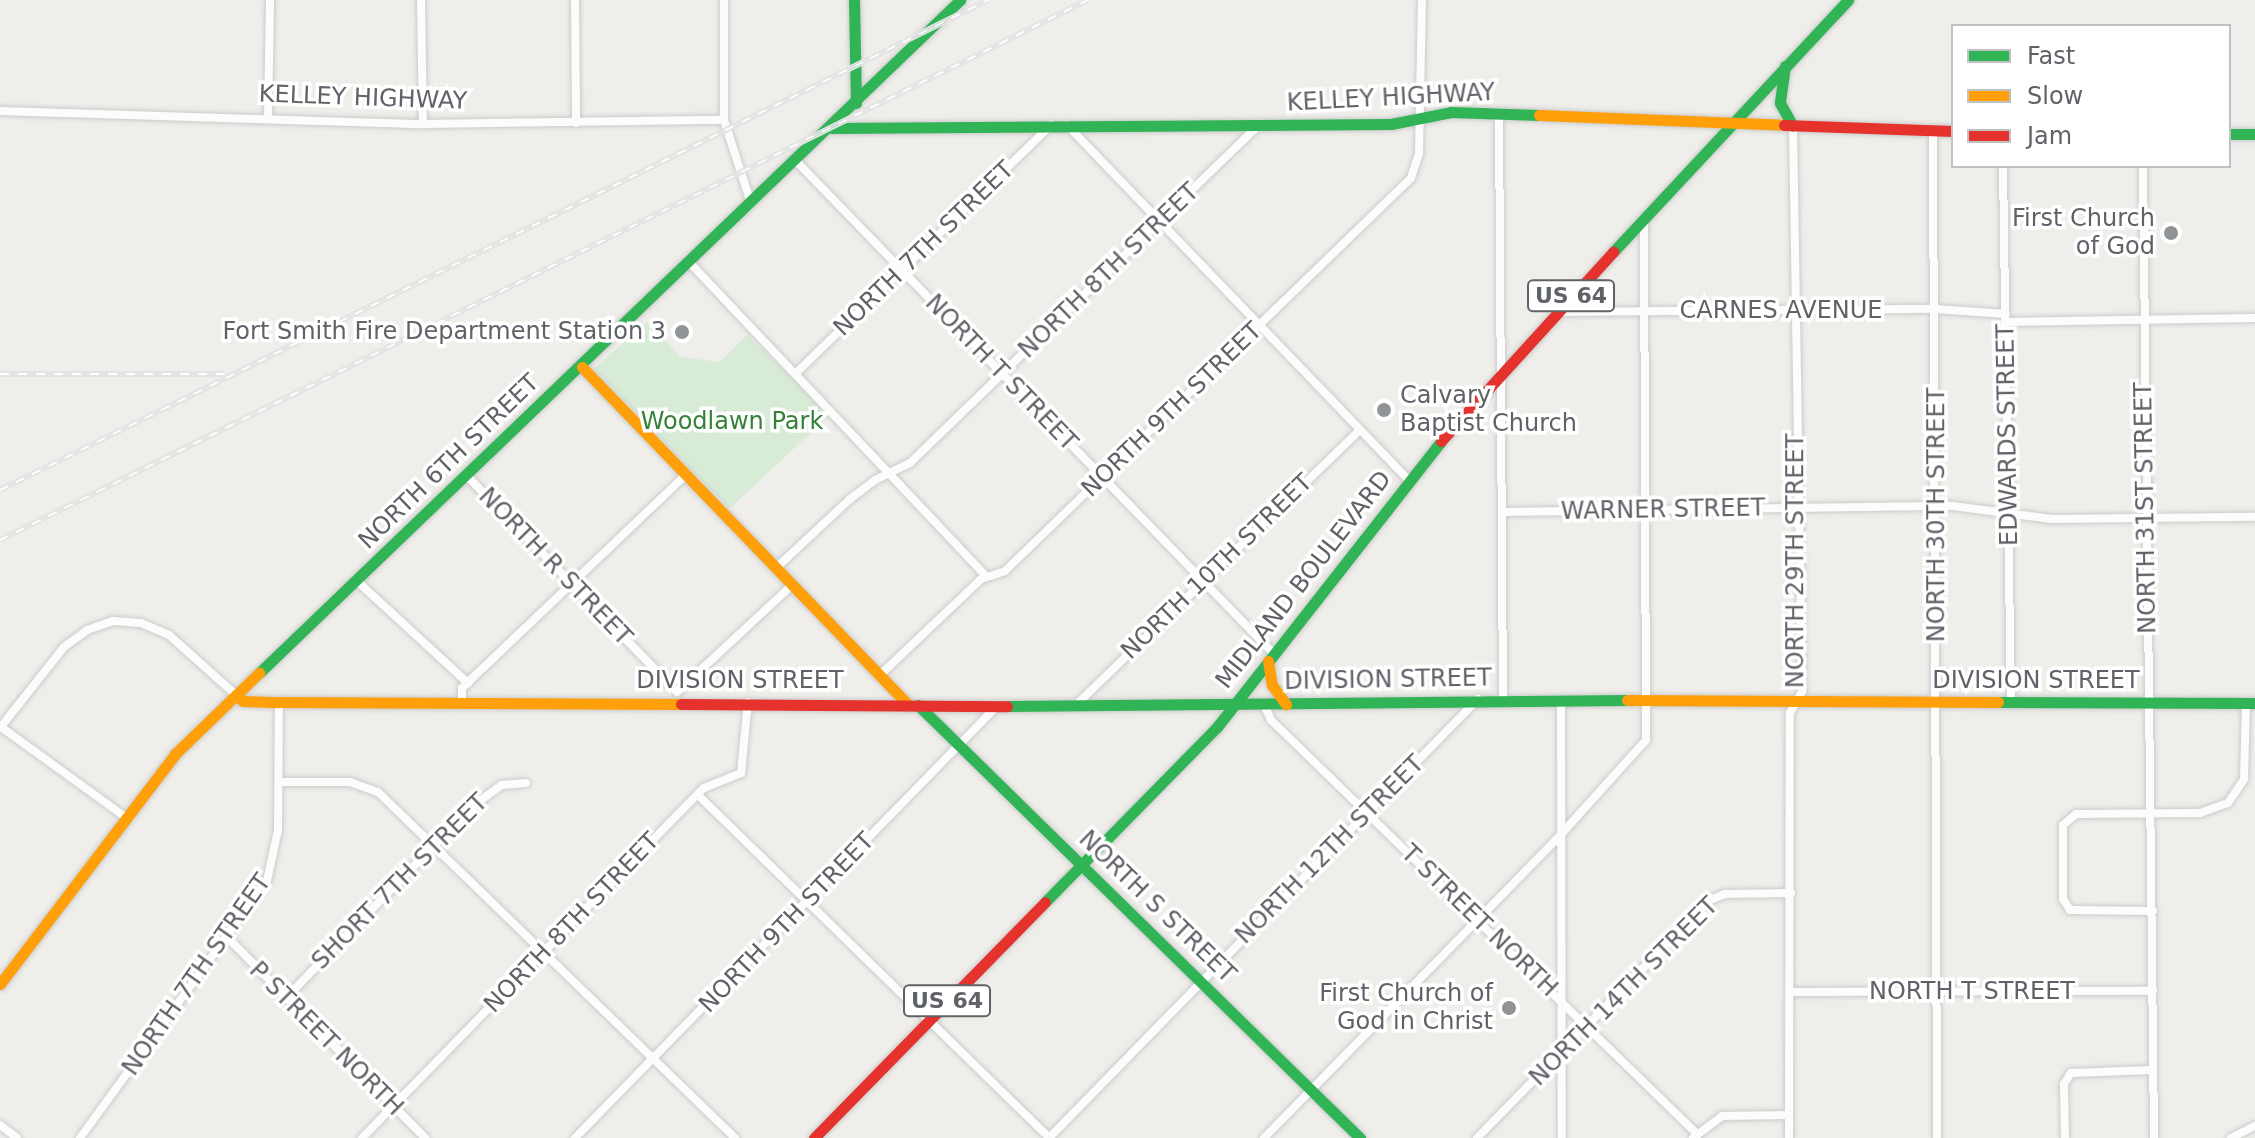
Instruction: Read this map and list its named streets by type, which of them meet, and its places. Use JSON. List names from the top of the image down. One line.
{"streets":{"street":["KELLEY HIGHWAY","NORTH 7TH STREET","NORTH 8TH STREET","US 64","CARNES AVENUE","NORTH T STREET","NORTH 9TH STREET","EDWARDS STREET","NORTH 6TH STREET","NORTH 31ST STREET","WARNER STREET","NORTH 30TH STREET","NORTH 29TH STREET","NORTH R STREET","NORTH 10TH STREET","MIDLAND BOULEVARD","DIVISION STREET","NORTH 12TH STREET","SHORT 7TH STREET","NORTH S STREET","T STREET NORTH","NORTH 14TH STREET","P STREET NORTH"]},"crossings":[["KELLEY HIGHWAY","NORTH 7TH STREET"],["KELLEY HIGHWAY","NORTH 8TH STREET"],["KELLEY HIGHWAY","NORTH 9TH STREET"],["KELLEY HIGHWAY","NORTH 6TH STREET"],["KELLEY HIGHWAY","NORTH 30TH STREET"],["KELLEY HIGHWAY","NORTH 29TH STREET"],["KELLEY HIGHWAY","MIDLAND BOULEVARD"],["NORTH 7TH STREET","NORTH T STREET"],["NORTH 7TH STREET","DIVISION STREET"],["NORTH 7TH STREET","P STREET NORTH"],["NORTH 8TH STREET","NORTH T STREET"],["NORTH 8TH STREET","DIVISION STREET"],["NORTH 8TH STREET","NORTH S STREET"],["NORTH 8TH STREET","P STREET NORTH"],["CARNES AVENUE","EDWARDS STREET"],["CARNES AVENUE","NORTH 31ST STREET"],["CARNES AVENUE","NORTH 30TH STREET"],["CARNES AVENUE","NORTH 29TH STREET"],["CARNES AVENUE","MIDLAND BOULEVARD"],["NORTH T STREET","NORTH 9TH STREET"],["NORTH T STREET","NORTH 6TH STREET"],["NORTH T STREET","NORTH 31ST STREET"],["NORTH T STREET","NORTH 30TH STREET"],["NORTH T STREET","NORTH 29TH STREET"],["NORTH T STREET","NORTH 10TH STREET"],["NORTH T STREET","MIDLAND BOULEVARD"],["NORTH 9TH STREET","DIVISION STREET"],["NORTH 9TH STREET","NORTH S STREET"],["EDWARDS STREET","WARNER STREET"],["EDWARDS STREET","DIVISION STREET"],["NORTH 6TH STREET","NORTH R STREET"],["NORTH 6TH STREET","DIVISION STREET"],["NORTH 6TH STREET","NORTH S STREET"],["NORTH 31ST STREET","WARNER STREET"],["NORTH 31ST STREET","DIVISION STREET"],["WARNER STREET","NORTH 30TH STREET"],["WARNER STREET","NORTH 29TH STREET"],["NORTH 30TH STREET","DIVISION STREET"],["NORTH 29TH STREET","DIVISION STREET"],["NORTH 29TH STREET","NORTH 14TH STREET"],["NORTH R STREET","DIVISION STREET"],["NORTH 10TH STREET","DIVISION STREET"],["MIDLAND BOULEVARD","DIVISION STREET"],["MIDLAND BOULEVARD","NORTH S STREET"],["DIVISION STREET","NORTH 12TH STREET"],["DIVISION STREET","NORTH S STREET"],["DIVISION STREET","T STREET NORTH"],["NORTH 12TH STREET","NORTH S STREET"],["NORTH 12TH STREET","T STREET NORTH"],["SHORT 7TH STREET","P STREET NORTH"],["T STREET NORTH","NORTH 14TH STREET"]],"parks":["Woodlawn Park"],"places":["First Church of God","Fort Smith Fire Department Station 3","Calvary Baptist Church","First Church of God in Christ"],"legend":["Fast","Slow","Jam"]}
